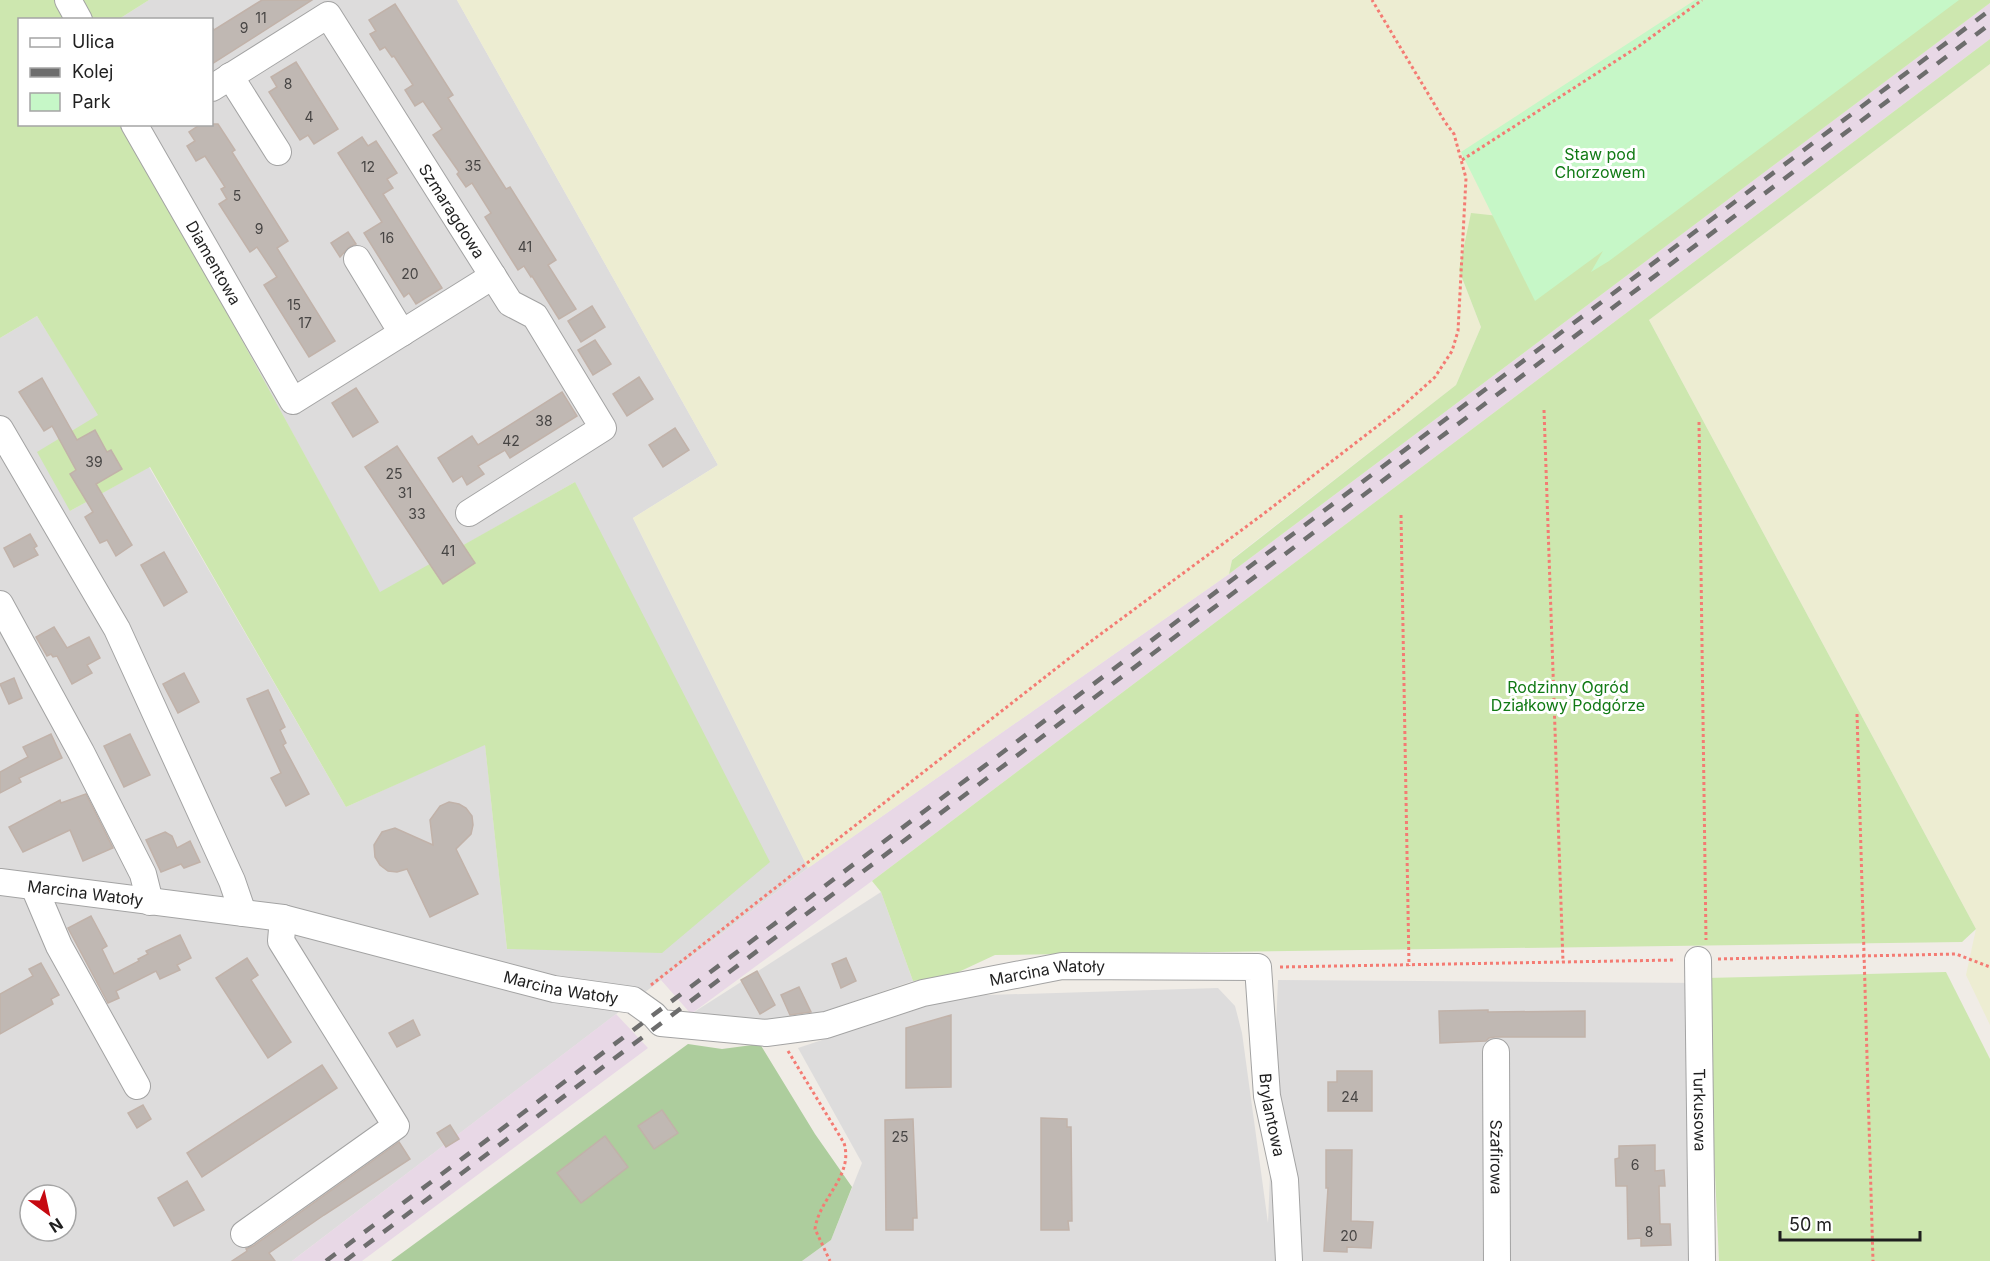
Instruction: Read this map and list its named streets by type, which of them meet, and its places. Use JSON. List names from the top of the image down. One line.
{"streets":{"street":["Szmaragdowa","Diamentowa","Marcina Watoły","Turkusowa","Brylantowa","Szafirowa"]},"crossings":[["Marcina Watoły","Brylantowa"]],"parks":["Staw pod Chorzowem","Rodzinny Ogród Działkowy Podgórze"],"house_numbers":["11","9","8","4","35","12","5","9","16","41","20","15","17","38","42","39","25","31","33","41","24","25","6","8","20"],"legend":["Ulica","Kolej","Park"],"scale_bar":"50 m","north":"bottom right"}
